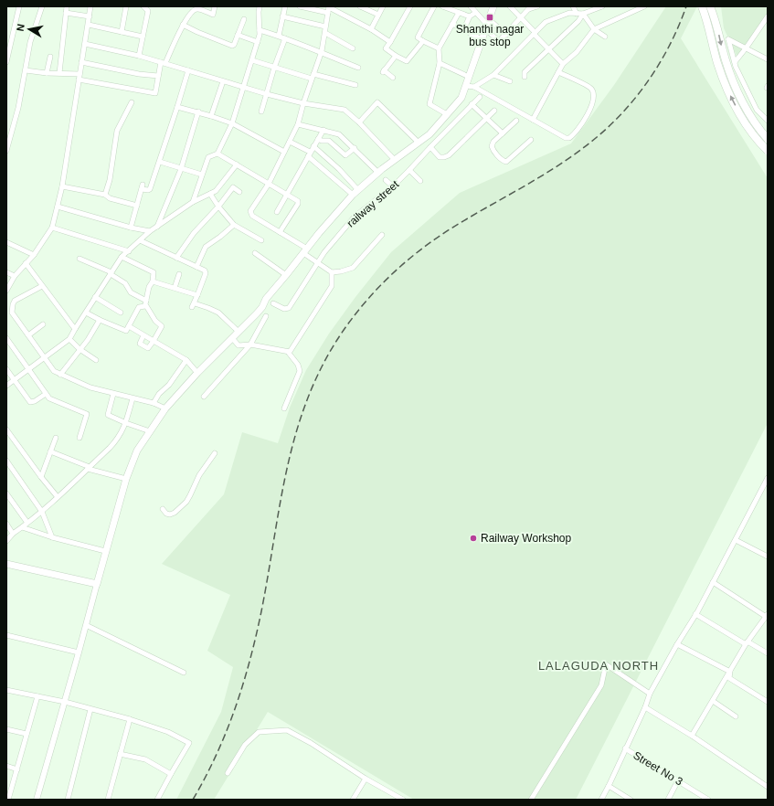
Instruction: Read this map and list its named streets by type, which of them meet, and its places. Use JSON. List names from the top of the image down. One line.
{"streets":{"street":["railway street","Street No 3"]},"districts":["LALAGUDA NORTH"],"places":{"transit":["Shanthi nagar bus stop"],"other":["Railway Workshop"]},"north":"left"}
